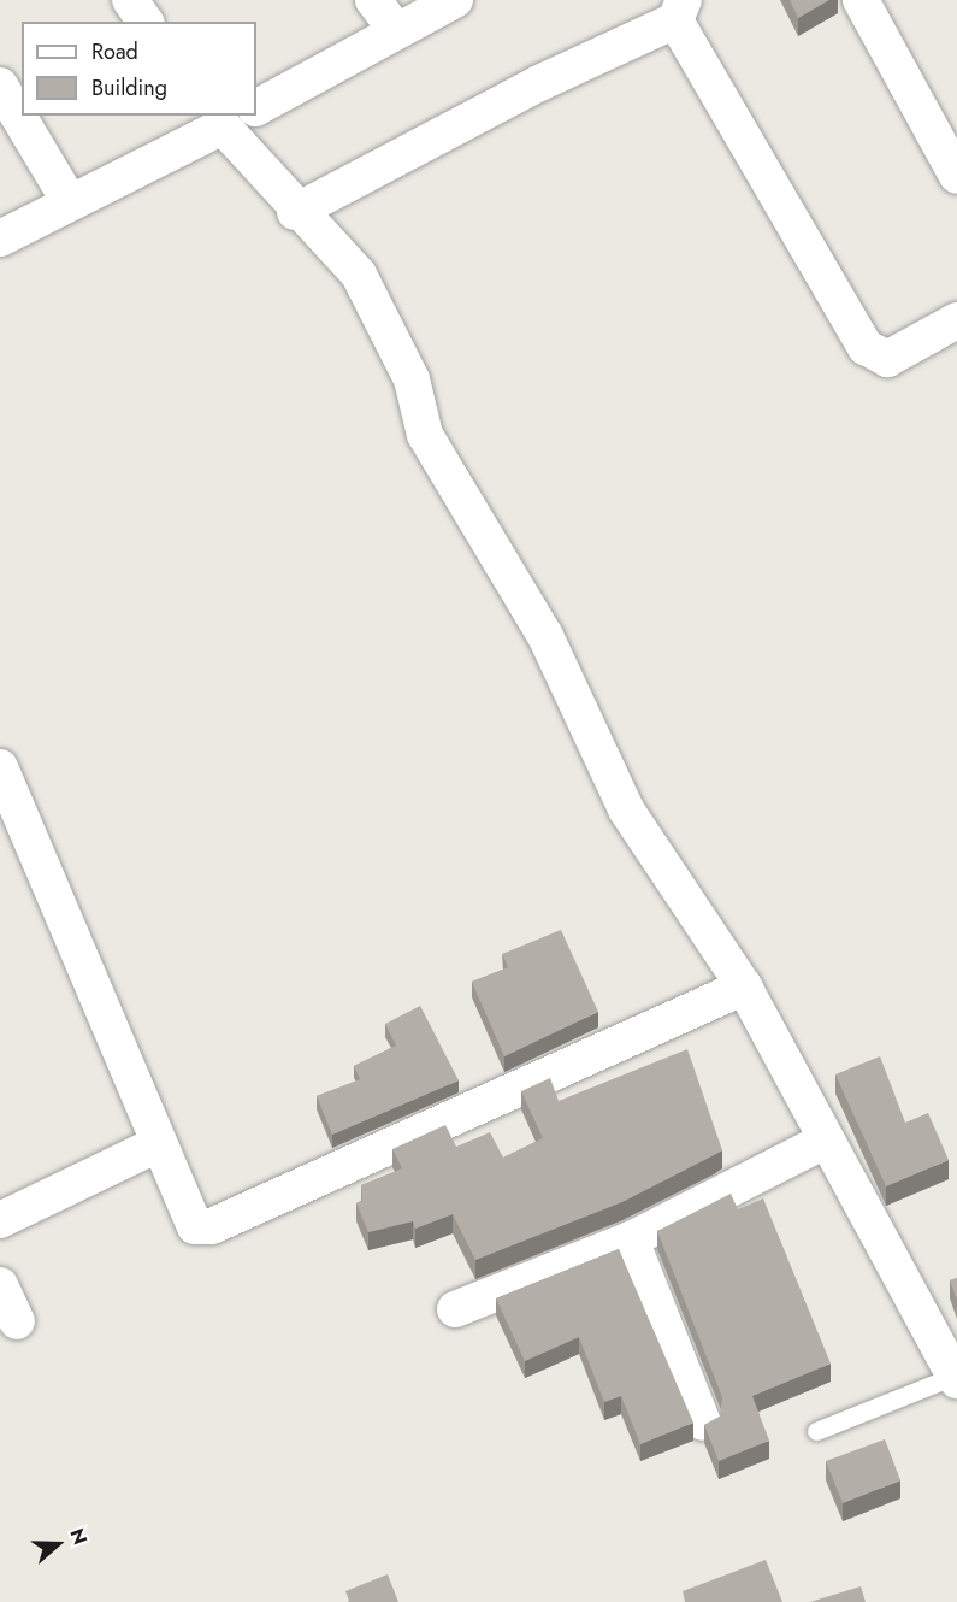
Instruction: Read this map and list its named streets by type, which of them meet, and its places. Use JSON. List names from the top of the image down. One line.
{"legend":["Road","Building"],"north":"right"}
